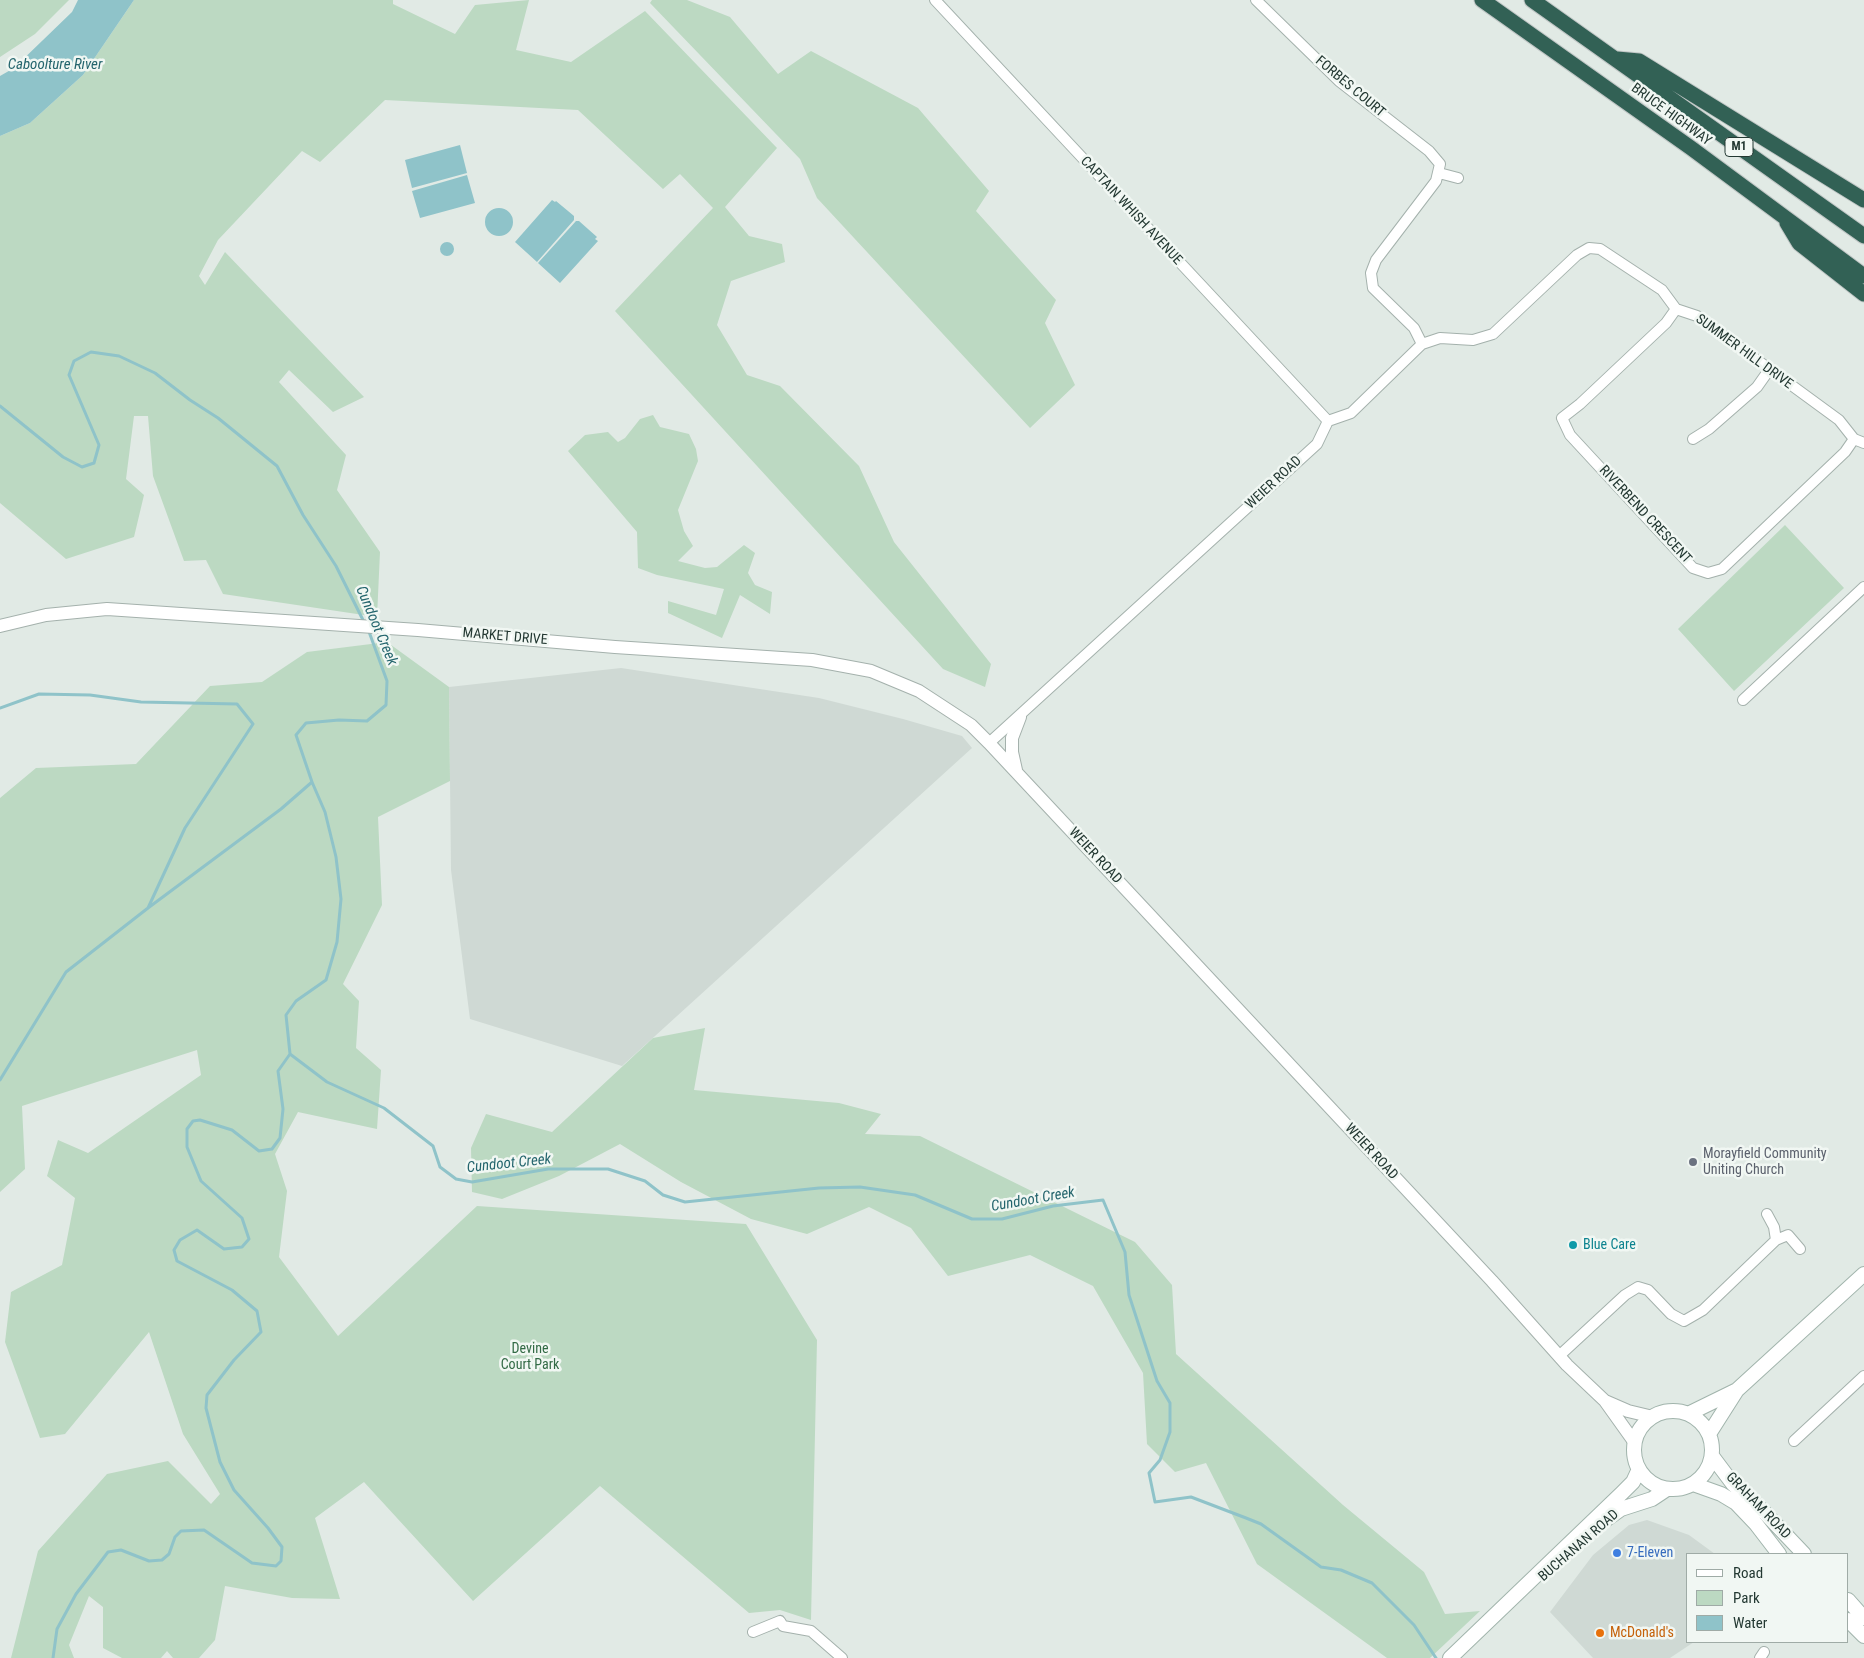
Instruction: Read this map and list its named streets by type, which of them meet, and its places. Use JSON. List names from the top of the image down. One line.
{"streets":{"highway":["BRUCE HIGHWAY","M1"],"main road":["GRAHAM ROAD","BUCHANAN ROAD"],"street":["FORBES COURT","CAPTAIN WHISH AVENUE","SUMMER HILL DRIVE","WEIER ROAD","RIVERBEND CRESCENT","MARKET DRIVE"]},"crossings":[["CAPTAIN WHISH AVENUE","WEIER ROAD"],["SUMMER HILL DRIVE","RIVERBEND CRESCENT"],["WEIER ROAD","MARKET DRIVE"],["WEIER ROAD","GRAHAM ROAD"],["WEIER ROAD","BUCHANAN ROAD"],["GRAHAM ROAD","BUCHANAN ROAD"]],"water":["Caboolture River","Cundoot Creek"],"parks":["Devine Court Park"],"places":["Morayfield Community Uniting Church","Blue Care","7-Eleven","McDonald's"],"legend":["Road","Park","Water"]}
